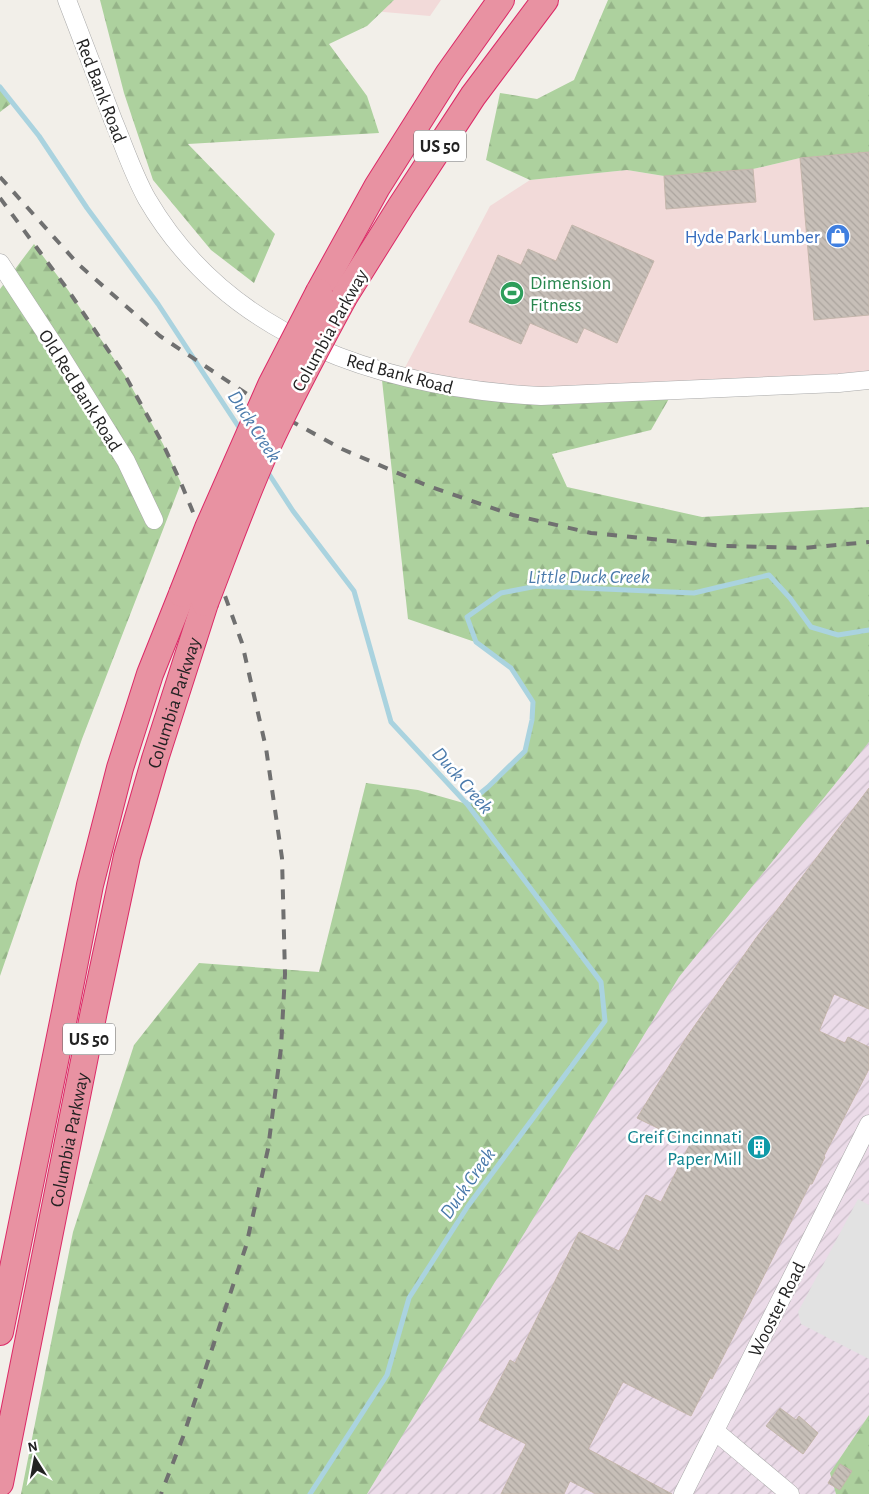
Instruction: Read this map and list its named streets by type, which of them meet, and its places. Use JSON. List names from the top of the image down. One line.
{"streets":{"highway":["US 50","Columbia Parkway"],"street":["Red Bank Road","Old Red Bank Road","Wooster Road"]},"water":["Duck Creek","Little Duck Creek"],"places":{"shop":["Hyde Park Lumber"],"sports":["Dimension Fitness"],"building":["Greif Cincinnati Paper Mill"]},"north":"top"}
